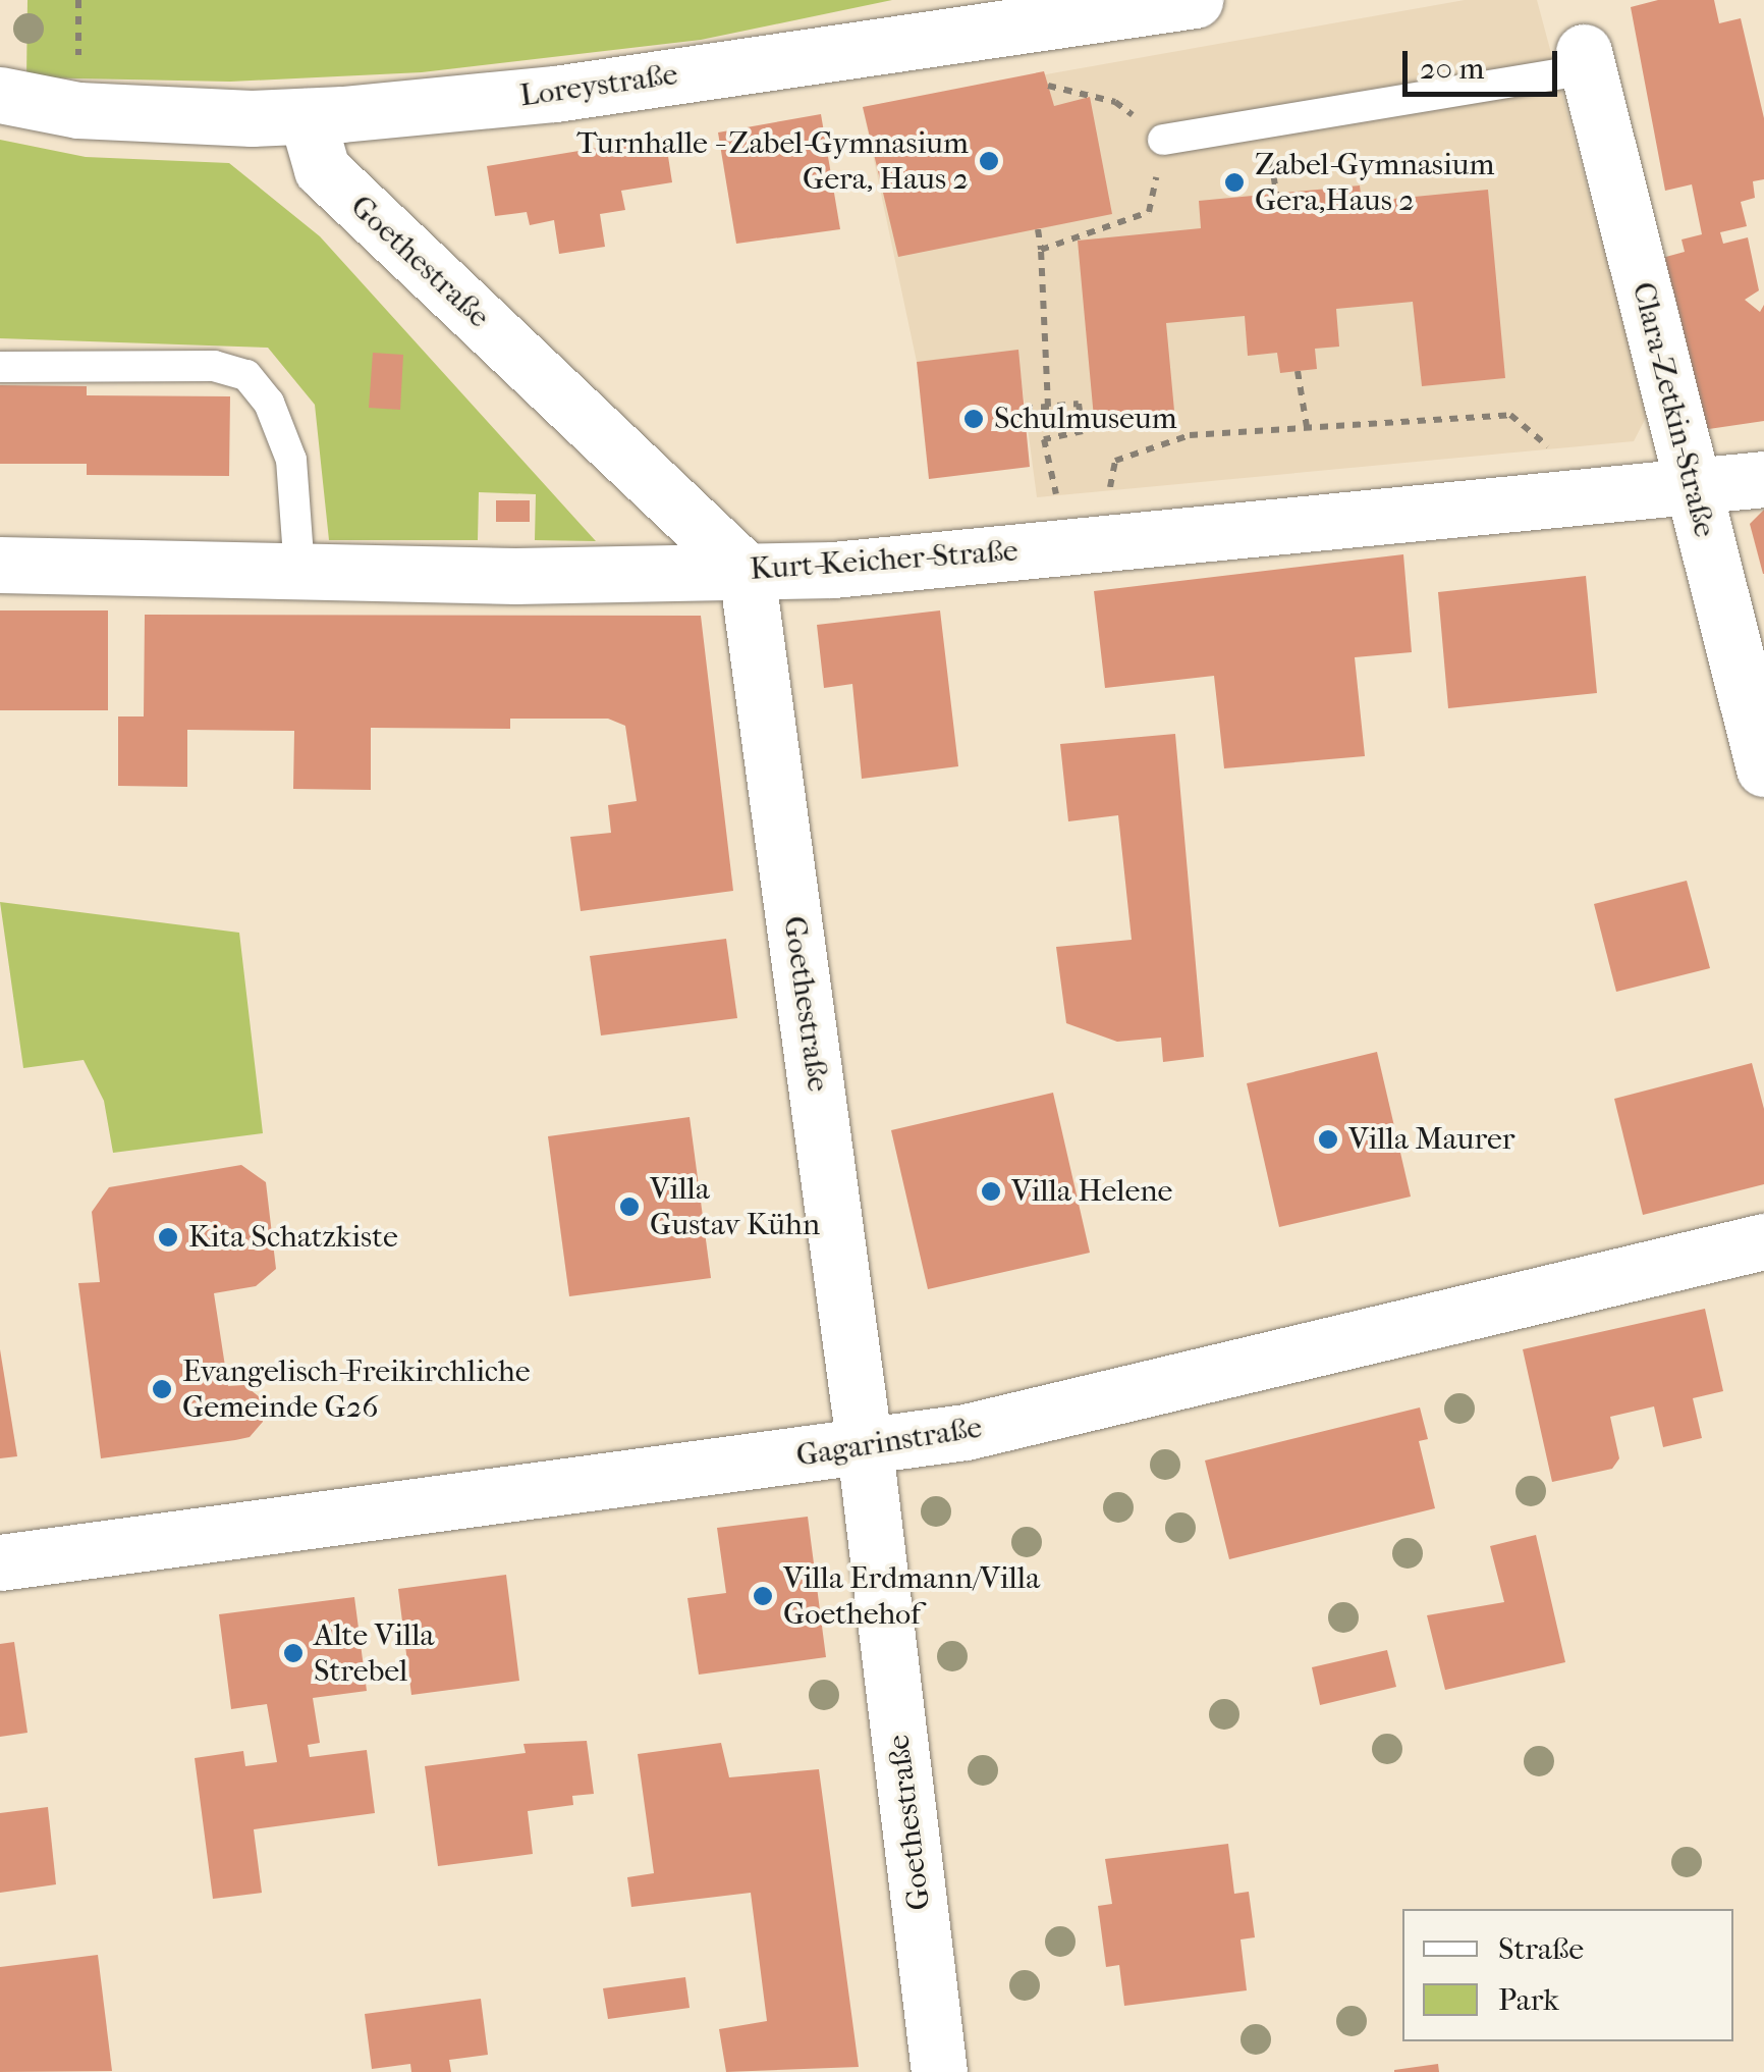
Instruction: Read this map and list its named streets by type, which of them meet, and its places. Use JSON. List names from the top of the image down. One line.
{"streets":{"street":["Loreystraße","Goethestraße","Clara-Zetkin-Straße","Kurt-Keicher-Straße","Gagarinstraße"]},"crossings":[["Loreystraße","Goethestraße"],["Goethestraße","Kurt-Keicher-Straße"],["Goethestraße","Gagarinstraße"],["Clara-Zetkin-Straße","Kurt-Keicher-Straße"]],"places":["Turnhalle - Zabel-Gymnasium Gera, Haus 2","Zabel-Gymnasium Gera,Haus 2","Schulmuseum","Villa Maurer","Villa Helene","Villa Gustav Kühn","Kita Schatzkiste","Evangelisch-Freikirchliche Gemeinde G26","Villa Erdmann/Villa Goethehof","Alte Villa Strebel"],"legend":["Straße","Park"],"scale_bar":"20 m"}
